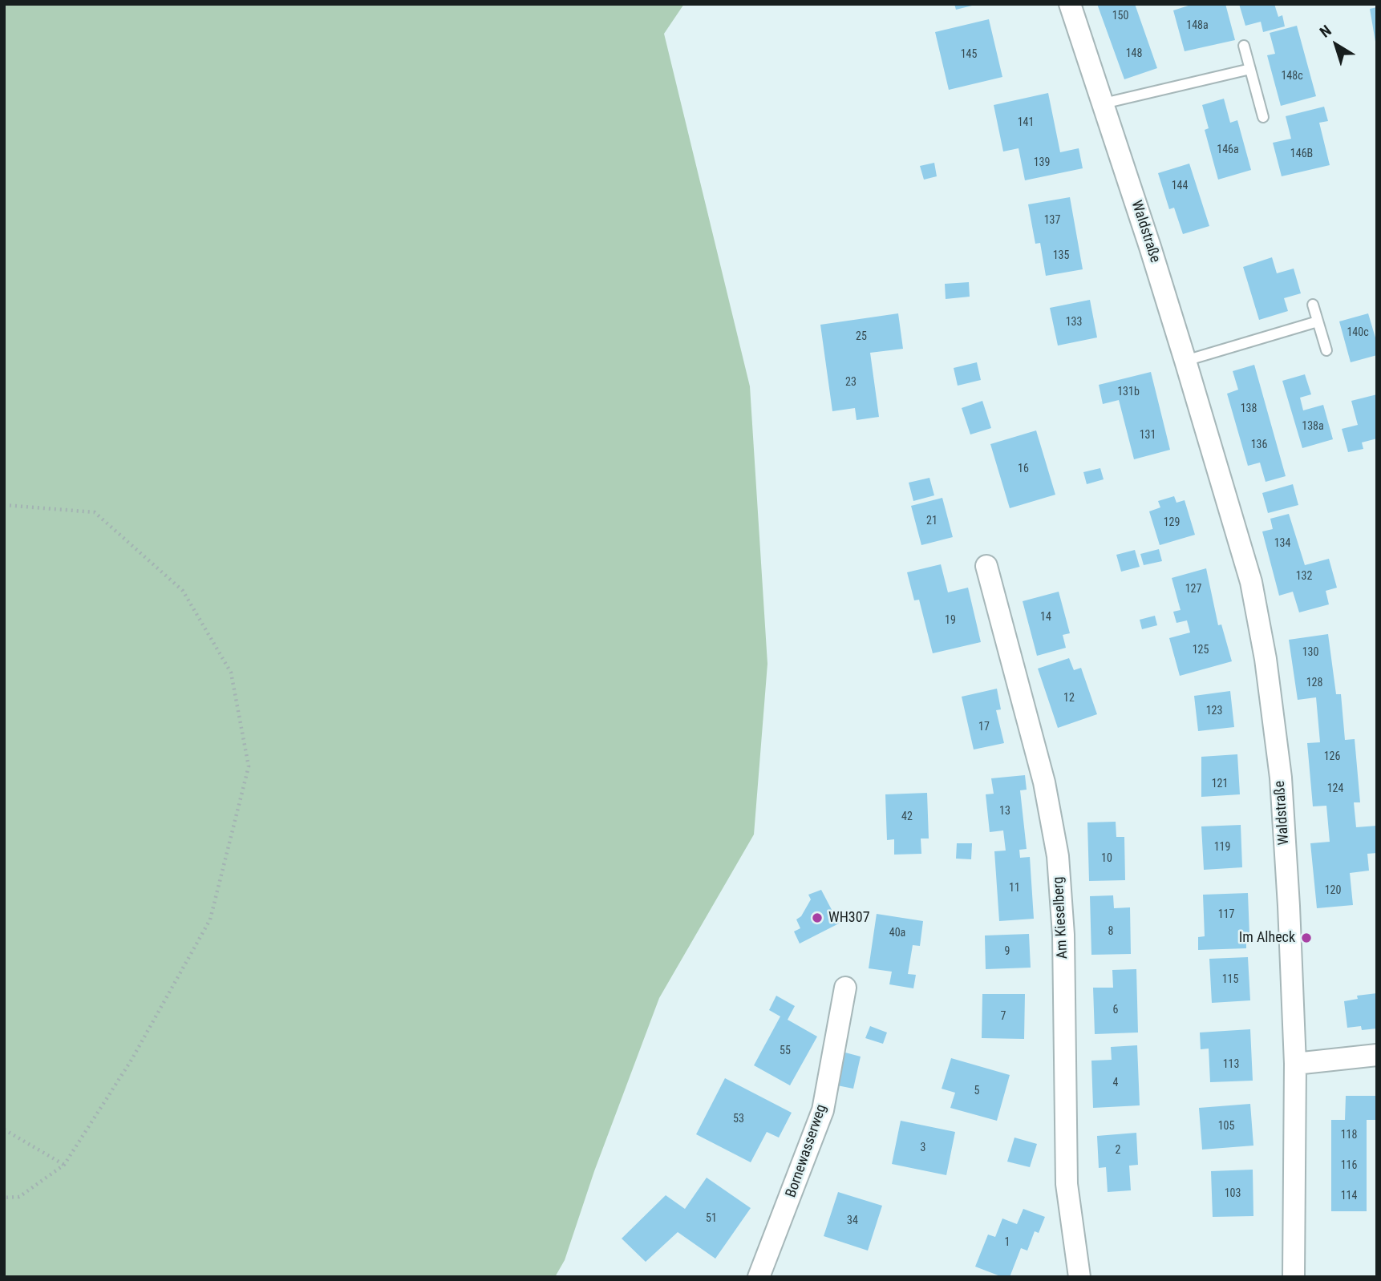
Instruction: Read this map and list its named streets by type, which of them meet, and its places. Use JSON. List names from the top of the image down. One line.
{"streets":{"street":["Waldstraße","Am Kieselberg","Bornewasserweg"]},"places":["WH307","Im Alheck"],"house_numbers":["150","148a","148","145","148c","141","146a","146B","139","144","137","135","133","140c","25","23","131b","138","138a","131","136","16","21","129","134","132","127","14","19","125","130","128","12","123","17","126","121","124","13","42","119","10","11","120","117","8","40a","9","115","6","7","55","113","4","5","53","105","118","3","2","116","103","114","51","34","1"],"north":"top left"}
